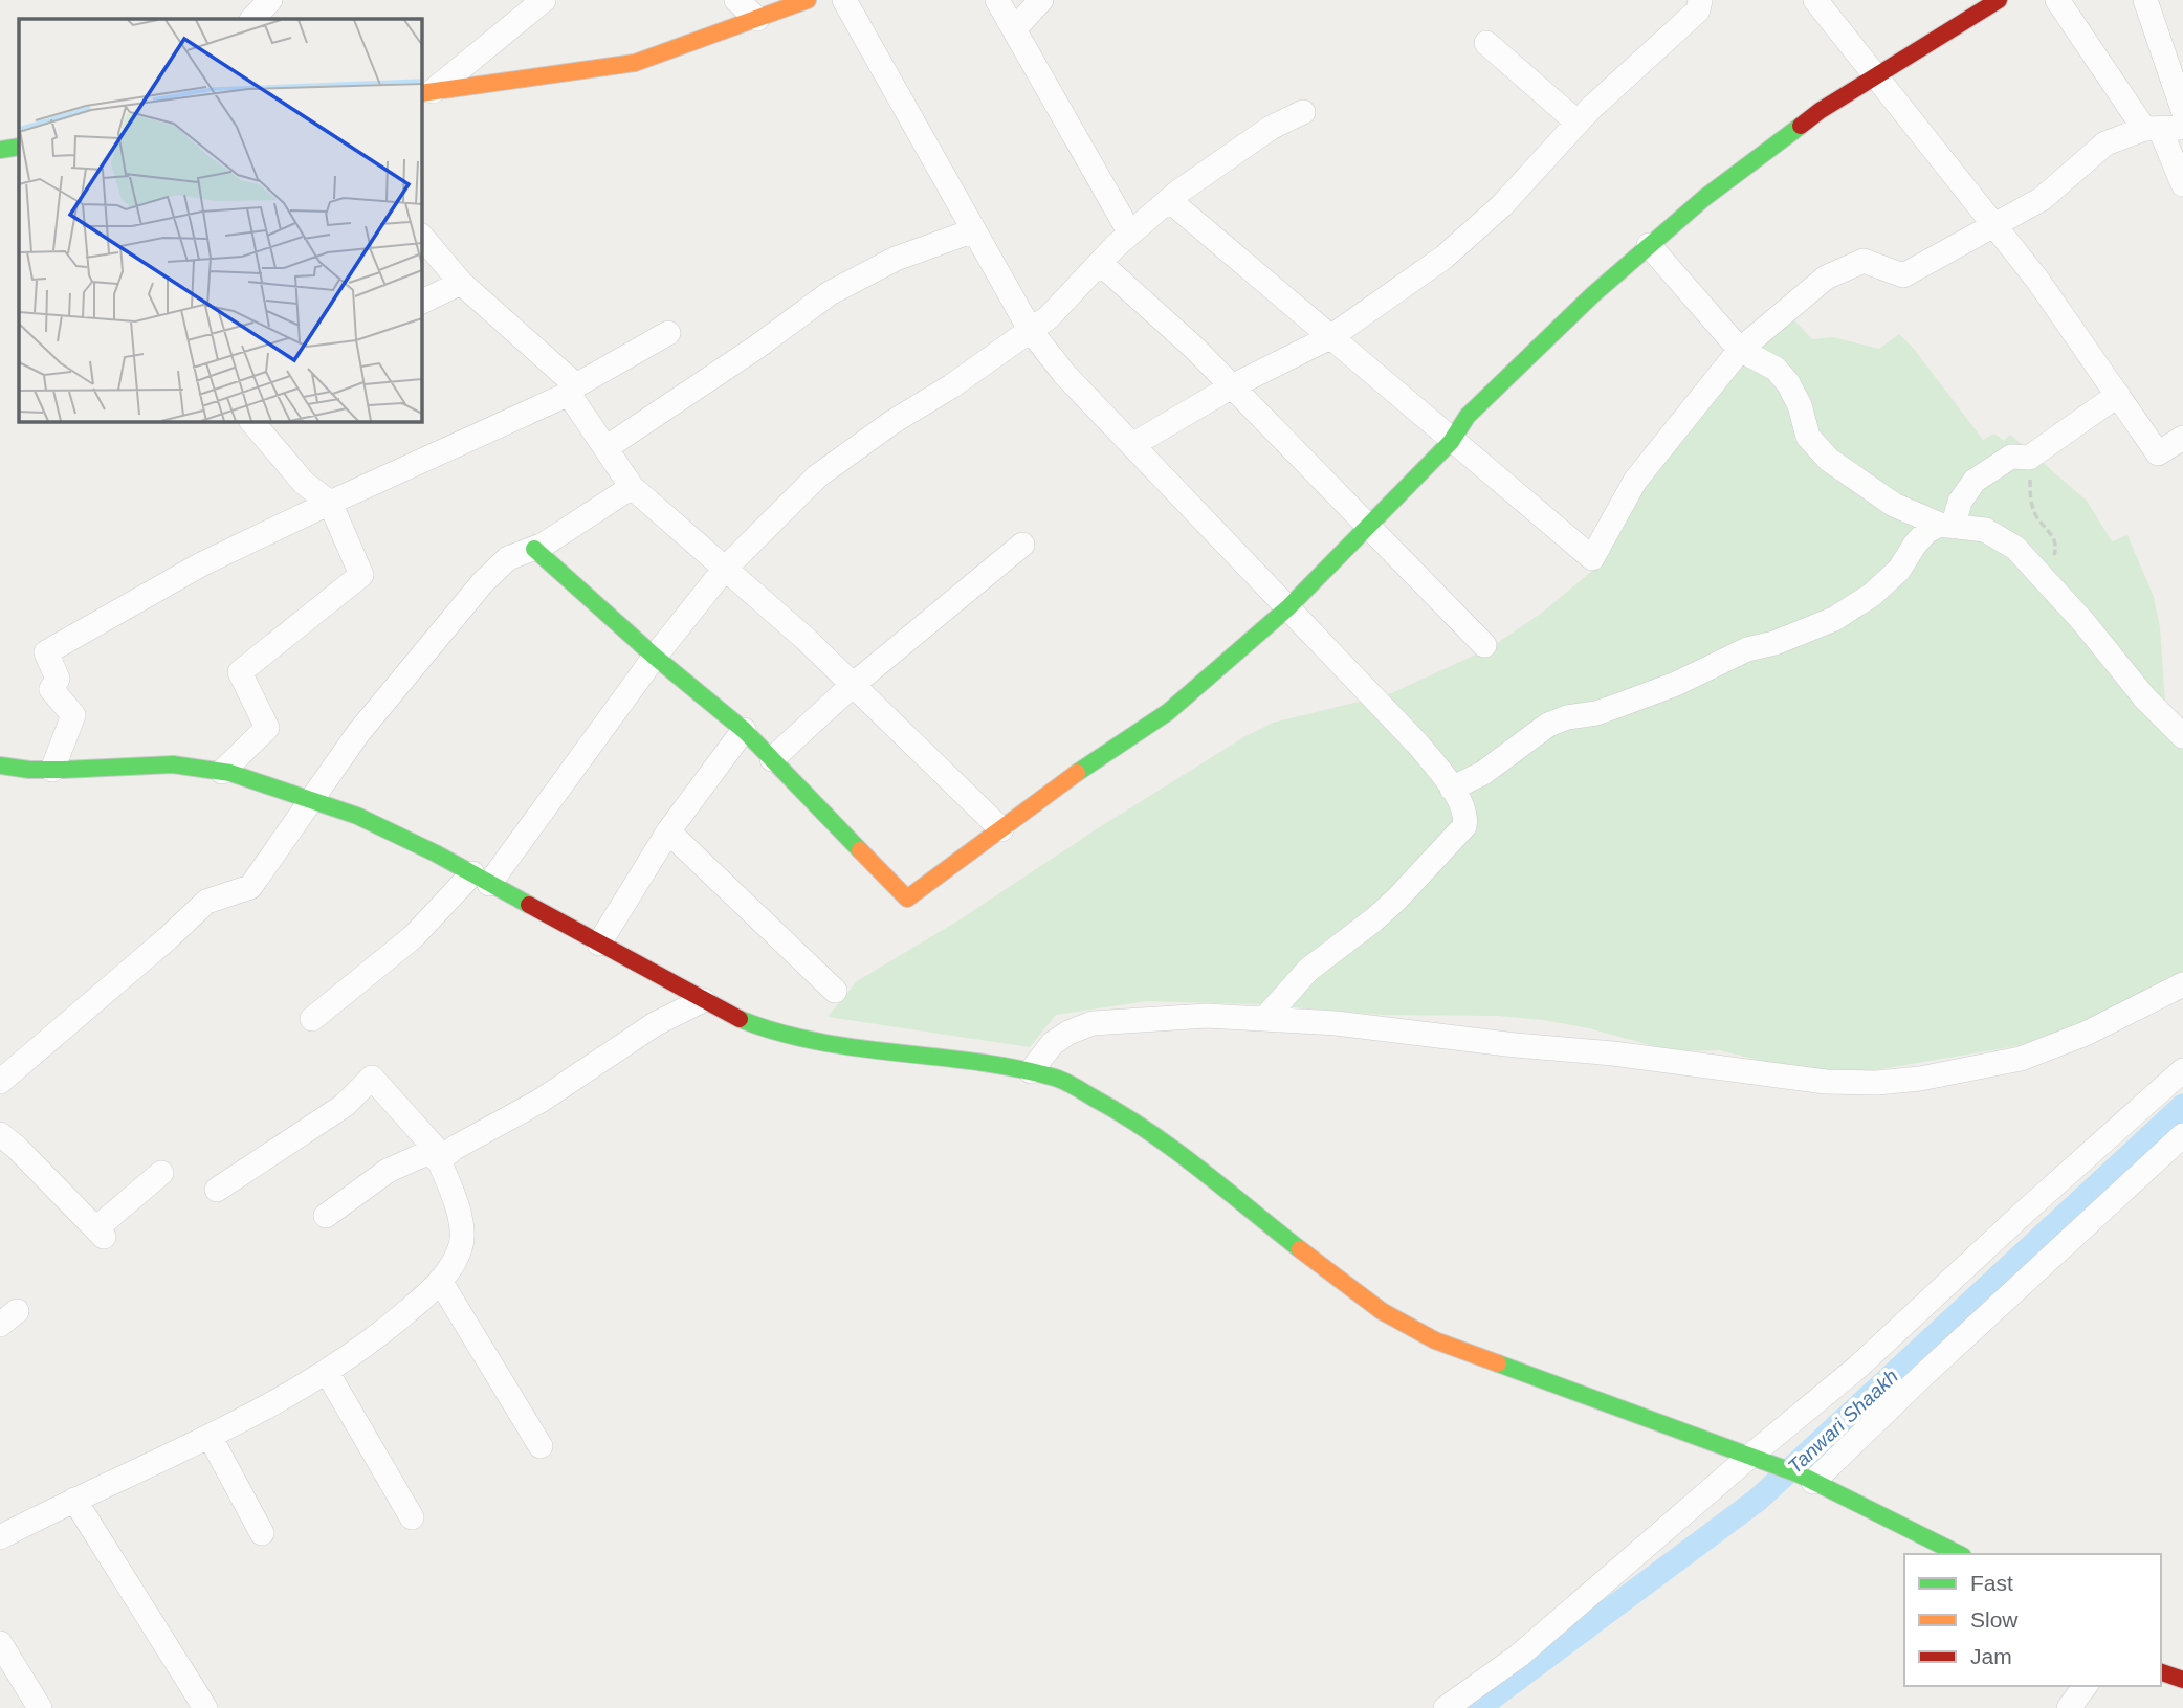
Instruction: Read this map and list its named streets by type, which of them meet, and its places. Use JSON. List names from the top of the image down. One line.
{"water":["Tanwari Shaakh"],"legend":["Fast","Slow","Jam"]}
